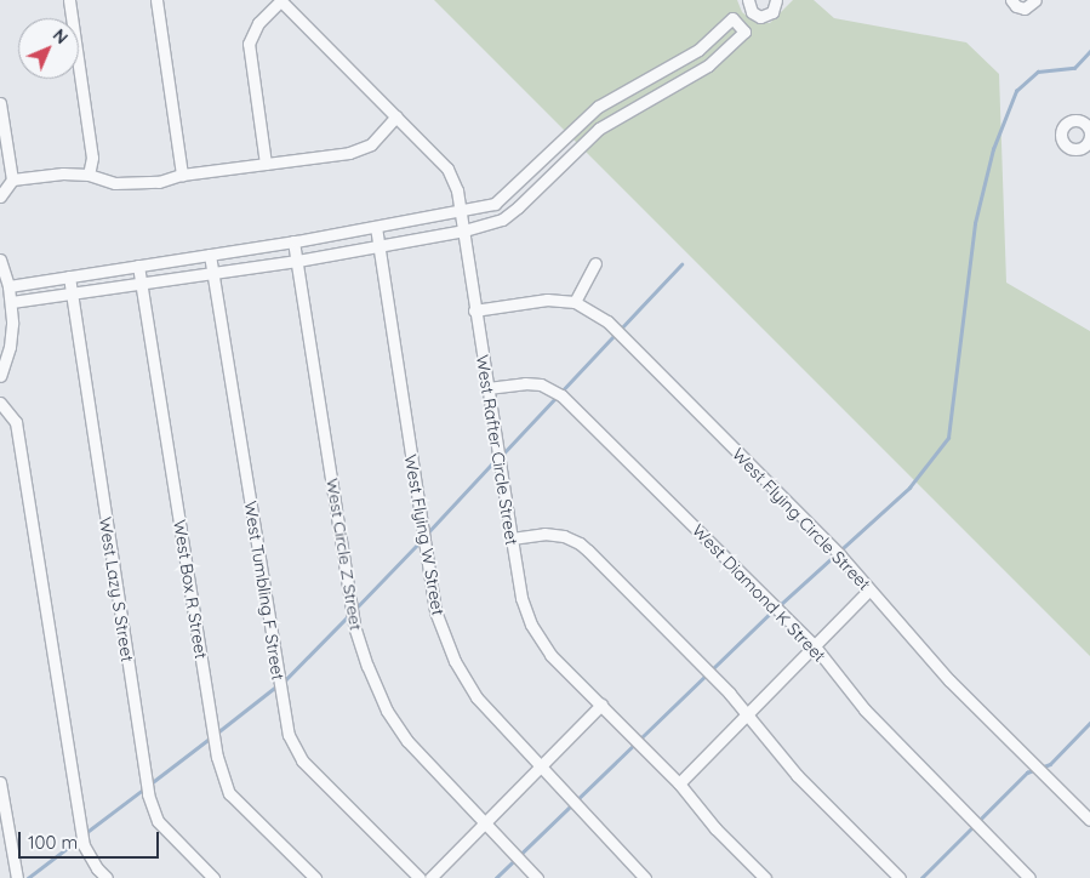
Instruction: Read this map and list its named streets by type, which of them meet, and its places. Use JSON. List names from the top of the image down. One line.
{"streets":{"street":["West Rafter Circle Street","West Flying Circle Street","West Flying W Street","West Circle Z Street","West Lazy S Street","West Box R Street","West Tumbling F Street","West Diamond K Street"]},"crossings":[["West Rafter Circle Street","West Flying Circle Street"],["West Rafter Circle Street","West Diamond K Street"]],"scale_bar":"100 m","north":"top right"}
